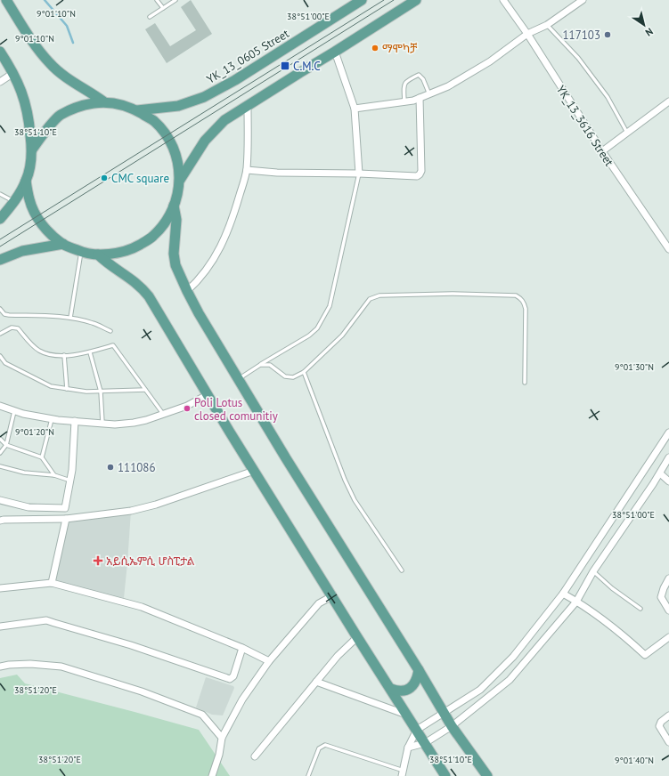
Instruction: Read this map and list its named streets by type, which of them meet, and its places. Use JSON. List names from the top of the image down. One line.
{"streets":{"main road":["YK_13_0605 Street"],"street":["YK_13_3616 Street"]},"places":{"other":["117103","ማሞካቻ","CMC square","Poli Lotus closed comunitiy","111086"],"transit":["C.M.C"],"health":["አይሲኤምሲ ሆስፒታል"]},"north":"bottom right","coordinates":["9°01'10\"N","38°51'00\"E","38°51'10\"E","9°01'30\"N","9°01'20\"N","38°51'20\"E","9°01'40\"N"]}
